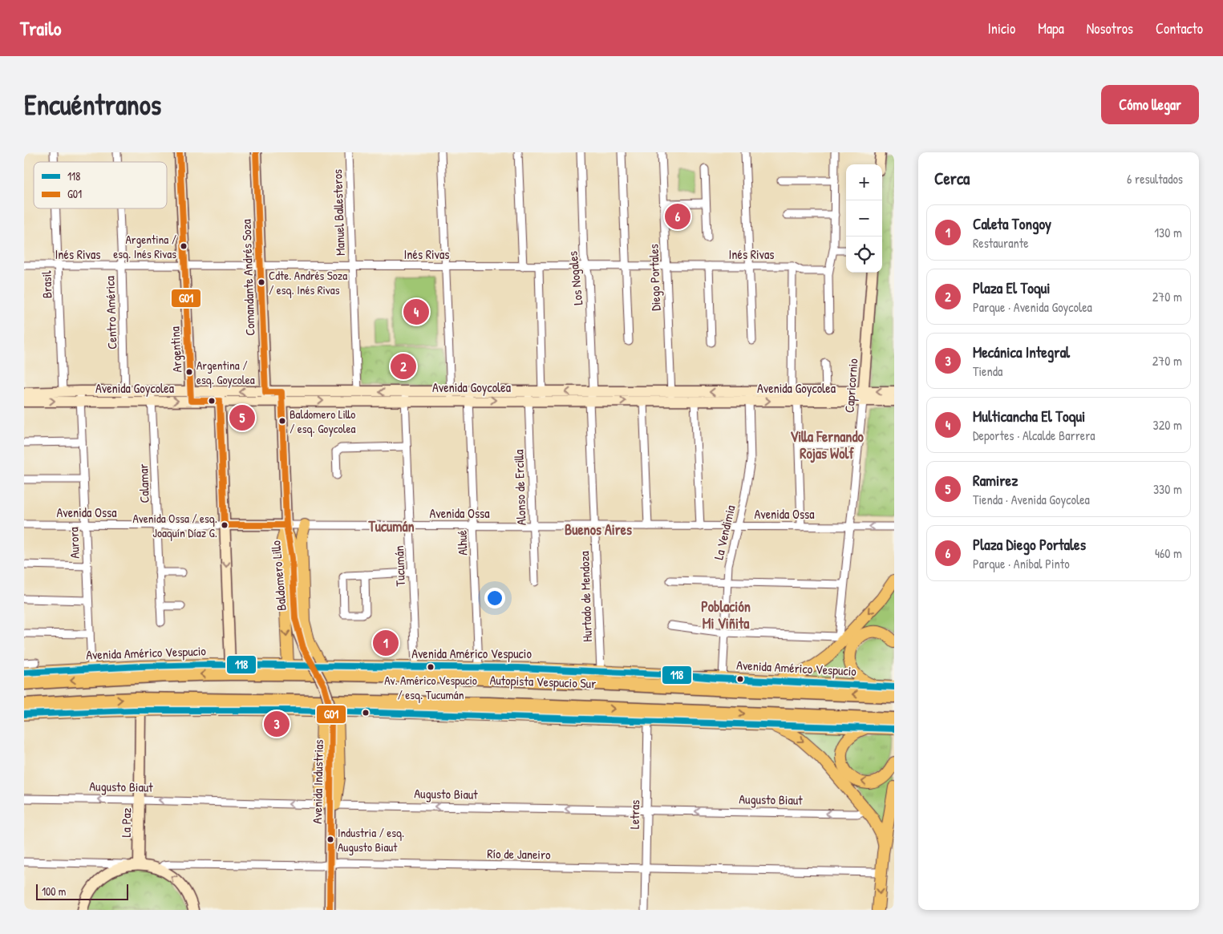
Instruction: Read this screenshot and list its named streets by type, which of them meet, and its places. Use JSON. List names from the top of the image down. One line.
{"streets":{"highway":["Autopista Vespucio Sur"],"main road":["Avenida Américo Vespucio"],"street":["Manuel Ballesteros","Inés Rivas","Comandante Andrés Soza","Diego Portales","Los Nogales","Brasil","Centro América","Argentina","Capricornio","Avenida Goycolea","Calamar","Alonso de Ercilla","Avenida Ossa","La Vendimia","Aurora","Alhué","Tucumán","Baldomero Lillo","Hurtado de Mendoza","Avenida Industrias","Augusto Biaut","Letras","La Paz","Río de Janeiro"]},"crossings":[["Manuel Ballesteros","Inés Rivas"],["Manuel Ballesteros","Avenida Goycolea"],["Inés Rivas","Comandante Andrés Soza"],["Inés Rivas","Diego Portales"],["Inés Rivas","Los Nogales"],["Inés Rivas","Brasil"],["Inés Rivas","Centro América"],["Inés Rivas","Argentina"],["Comandante Andrés Soza","Avenida Goycolea"],["Diego Portales","Avenida Goycolea"],["Los Nogales","Avenida Goycolea"],["Los Nogales","Hurtado de Mendoza"],["Brasil","Avenida Goycolea"],["Centro América","Avenida Goycolea"],["Argentina","Avenida Goycolea"],["Capricornio","Avenida Goycolea"],["Capricornio","Avenida Ossa"],["Capricornio","La Vendimia"],["Avenida Goycolea","Calamar"],["Avenida Goycolea","Alonso de Ercilla"],["Avenida Goycolea","La Vendimia"],["Avenida Goycolea","Aurora"],["Avenida Goycolea","Alhué"],["Avenida Goycolea","Tucumán"],["Avenida Goycolea","Baldomero Lillo"],["Avenida Goycolea","Hurtado de Mendoza"],["Calamar","Avenida Ossa"],["Alonso de Ercilla","Avenida Ossa"],["Avenida Ossa","La Vendimia"],["Avenida Ossa","Aurora"],["Avenida Ossa","Alhué"],["Avenida Ossa","Tucumán"],["Avenida Ossa","Baldomero Lillo"],["Avenida Ossa","Hurtado de Mendoza"],["La Vendimia","Avenida Américo Vespucio"],["Aurora","Avenida Américo Vespucio"],["Alhué","Avenida Américo Vespucio"],["Tucumán","Avenida Américo Vespucio"],["Hurtado de Mendoza","Avenida Américo Vespucio"],["Avenida Industrias","Augusto Biaut"],["Avenida Industrias","Río de Janeiro"],["Augusto Biaut","Letras"],["Augusto Biaut","La Paz"],["Letras","Río de Janeiro"]],"one_way":["Augusto Biaut"],"districts":["Villa Fernando Rojas Wolf","Tucumán","Buenos Aires","Población Mi Viñita"],"places":["Argentina / esq. Inés Rivas","Cdte. Andrés Soza / esq. Inés Rivas","Argentina / esq. Goycolea","Baldomero Lillo / esq. Goycolea","Avenida Ossa / esq. Joaquín Díaz G.","Av. Américo Vespucio / esq. Tucumán","Industria / esq. Augusto Biaut"],"lines":["transit line G01","transit line 118"],"legend":["118","G01"],"scale_bar":"100 m","page":{"header":"Trailo","nav":["Inicio","Mapa","Nosotros","Contacto"],"buttons":"Cómo llegar","title":"Encuéntranos","heading":["Cerca","6 resultados"],"map_buttons":["+","−"],"pins":["6","4","2","5","1","3"],"list":[{"mark":"1","name":"Caleta Tongoy","note":"Restaurante","value":"130 m"},{"mark":"2","name":"Plaza El Toqui","note":"Parque · Avenida Goycolea","value":"270 m"},{"mark":"3","name":"Mecánica Integral","note":"Tienda","value":"270 m"},{"mark":"4","name":"Multicancha El Toqui","note":"Deportes · Alcalde Barrera","value":"320 m"},{"mark":"5","name":"Ramirez","note":"Tienda · Avenida Goycolea","value":"330 m"},{"mark":"6","name":"Plaza Diego Portales","note":"Parque · Aníbal Pinto","value":"460 m"}],"scale":"100 m"}}
